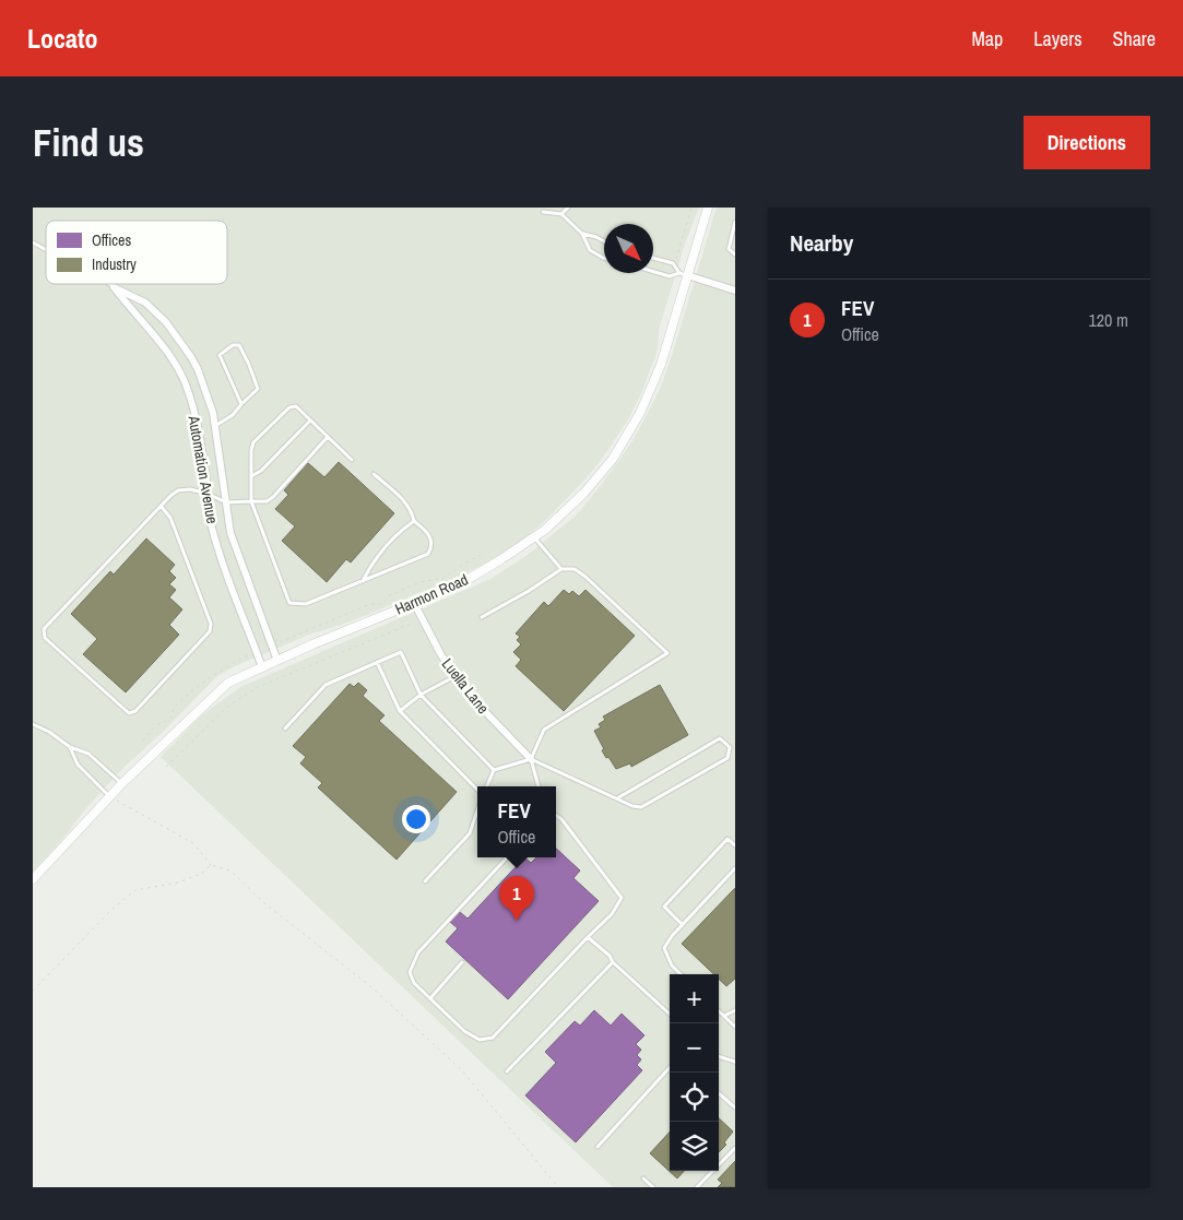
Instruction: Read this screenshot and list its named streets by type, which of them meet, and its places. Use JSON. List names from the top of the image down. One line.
{"streets":{"street":["Automation Avenue","Harmon Road","Luella Lane"]},"crossings":[["Automation Avenue","Harmon Road"],["Harmon Road","Luella Lane"]],"legend":["Offices","Industry"],"north":"bottom right","page":{"header":"Locato","nav":["Map","Layers","Share"],"buttons":"Directions","title":"Find us","heading":"Nearby","list":[{"mark":"1","name":"FEV","note":"Office","value":"120 m"}],"popup":["FEV","Office"],"pins":"1","map_buttons":["+","−"]}}
